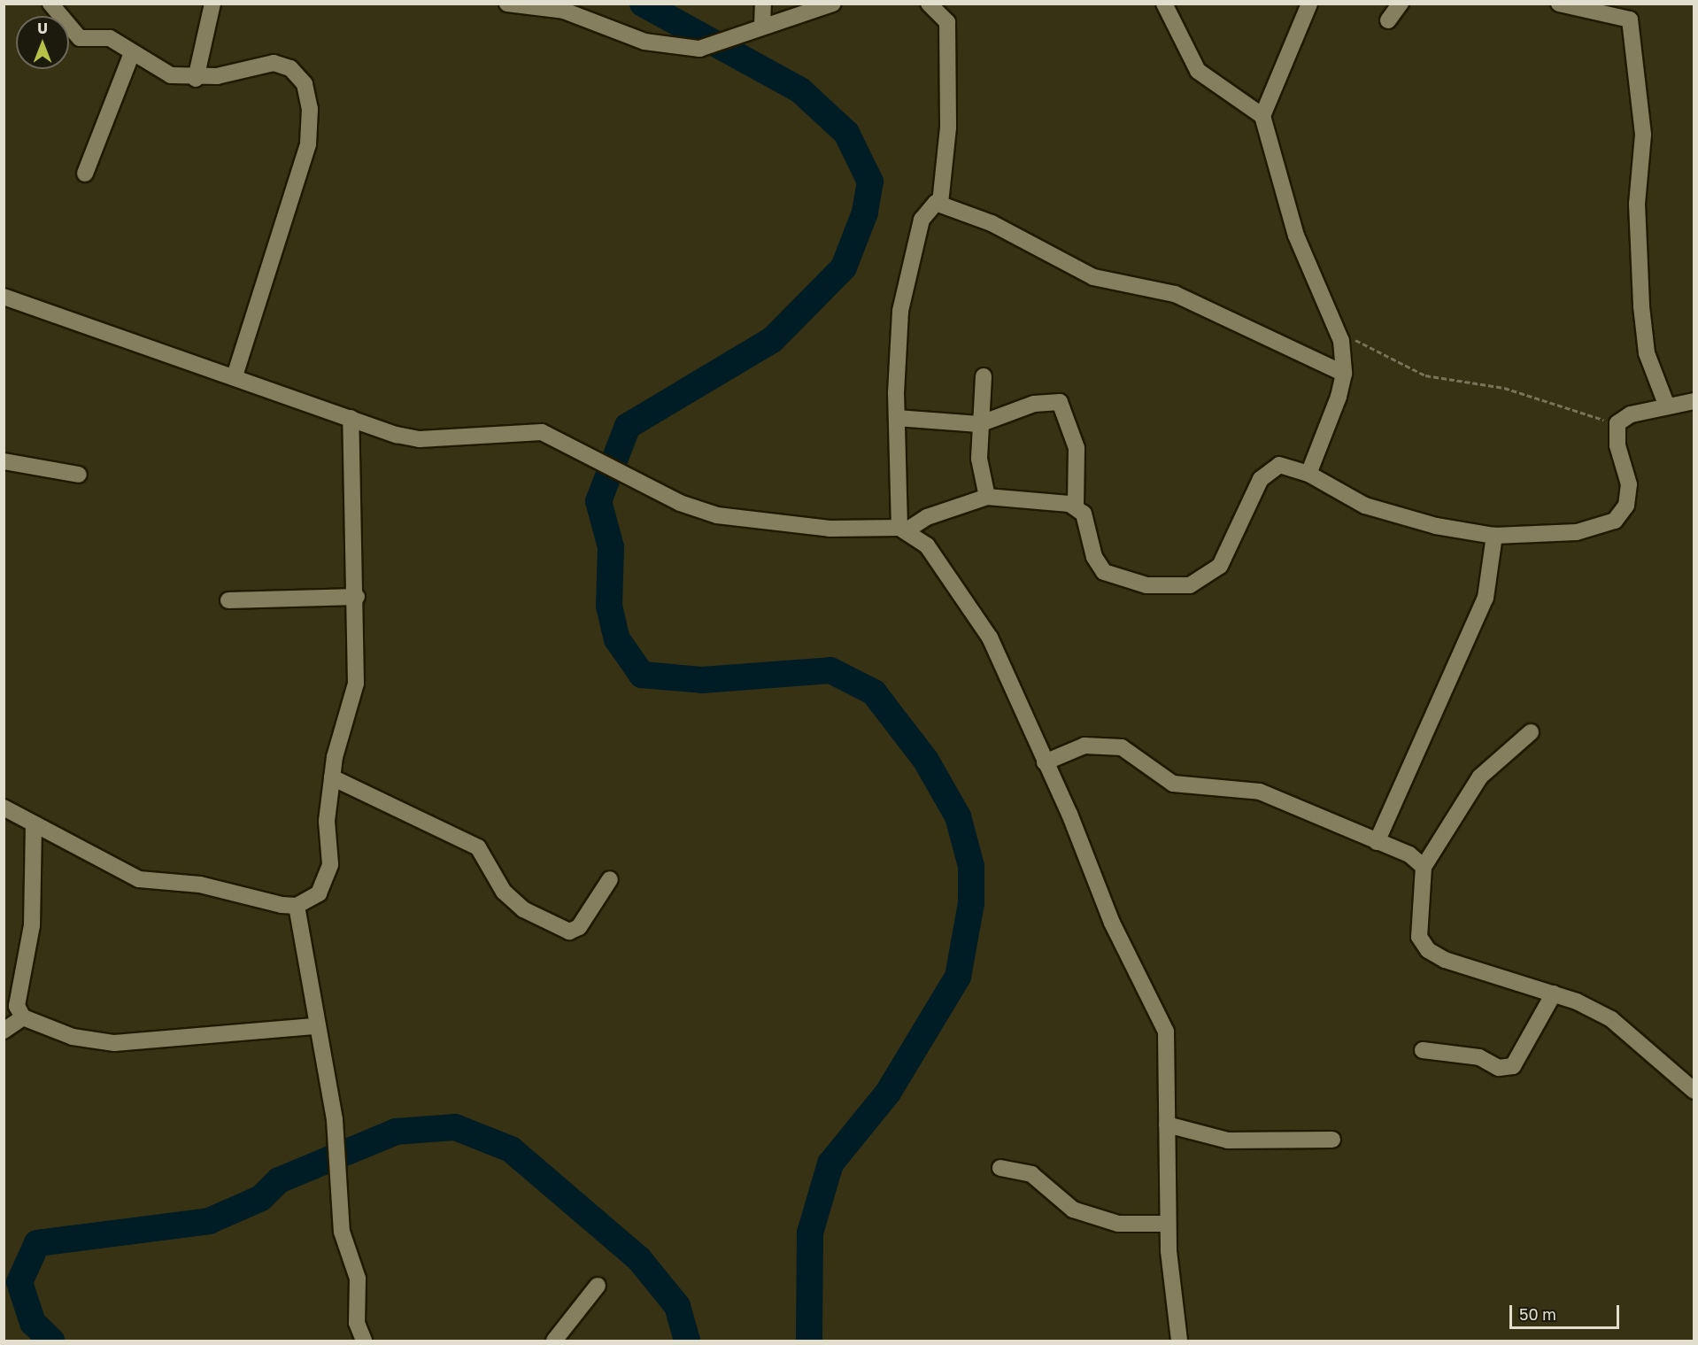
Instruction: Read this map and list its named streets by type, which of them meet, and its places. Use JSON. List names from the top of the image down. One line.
{"scale_bar":"50 m","north":"top"}
